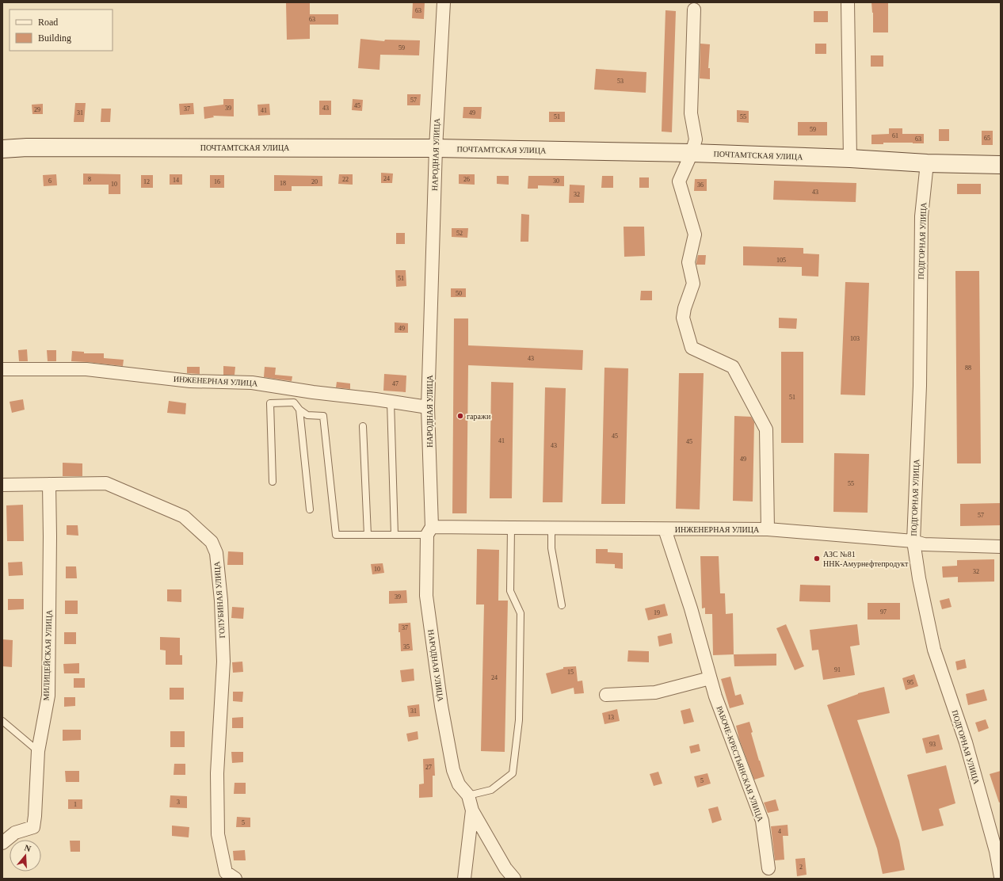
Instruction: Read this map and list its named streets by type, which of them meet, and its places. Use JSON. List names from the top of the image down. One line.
{"streets":{"street":["ПОЧТАМТСКАЯ УЛИЦА","НАРОДНАЯ УЛИЦА","ПОДГОРНАЯ УЛИЦА","ИНЖЕНЕРНАЯ УЛИЦА","ГОЛУБИНАЯ УЛИЦА","МИЛИЦЕЙСКАЯ УЛИЦА","РАБОЧЕ-КРЕСТЬЯНСКАЯ УЛИЦА"]},"crossings":[["ПОЧТАМТСКАЯ УЛИЦА","НАРОДНАЯ УЛИЦА"],["ПОЧТАМТСКАЯ УЛИЦА","ПОДГОРНАЯ УЛИЦА"],["НАРОДНАЯ УЛИЦА","ИНЖЕНЕРНАЯ УЛИЦА"],["ПОДГОРНАЯ УЛИЦА","ИНЖЕНЕРНАЯ УЛИЦА"],["ИНЖЕНЕРНАЯ УЛИЦА","РАБОЧЕ-КРЕСТЬЯНСКАЯ УЛИЦА"],["ГОЛУБИНАЯ УЛИЦА","МИЛИЦЕЙСКАЯ УЛИЦА"]],"places":["гаражи","АЗС №81 ННК-Амурнефтепродукт"],"house_numbers":["63","63","59","53","57","45","39","43","37","29","41","31","49","51","55","59","61","65","63","24","8","22","26","14","6","30","12","16","20","18","10","36","43","32","52","105","51","50","49","103","43","88","47","51","45","41","45","43","49","55","57","10","32","39","97","19","37","35","91","15","24","95","31","13","93","27","5","3","1","5","4","2"],"legend":["Road","Building"],"north":"top"}
